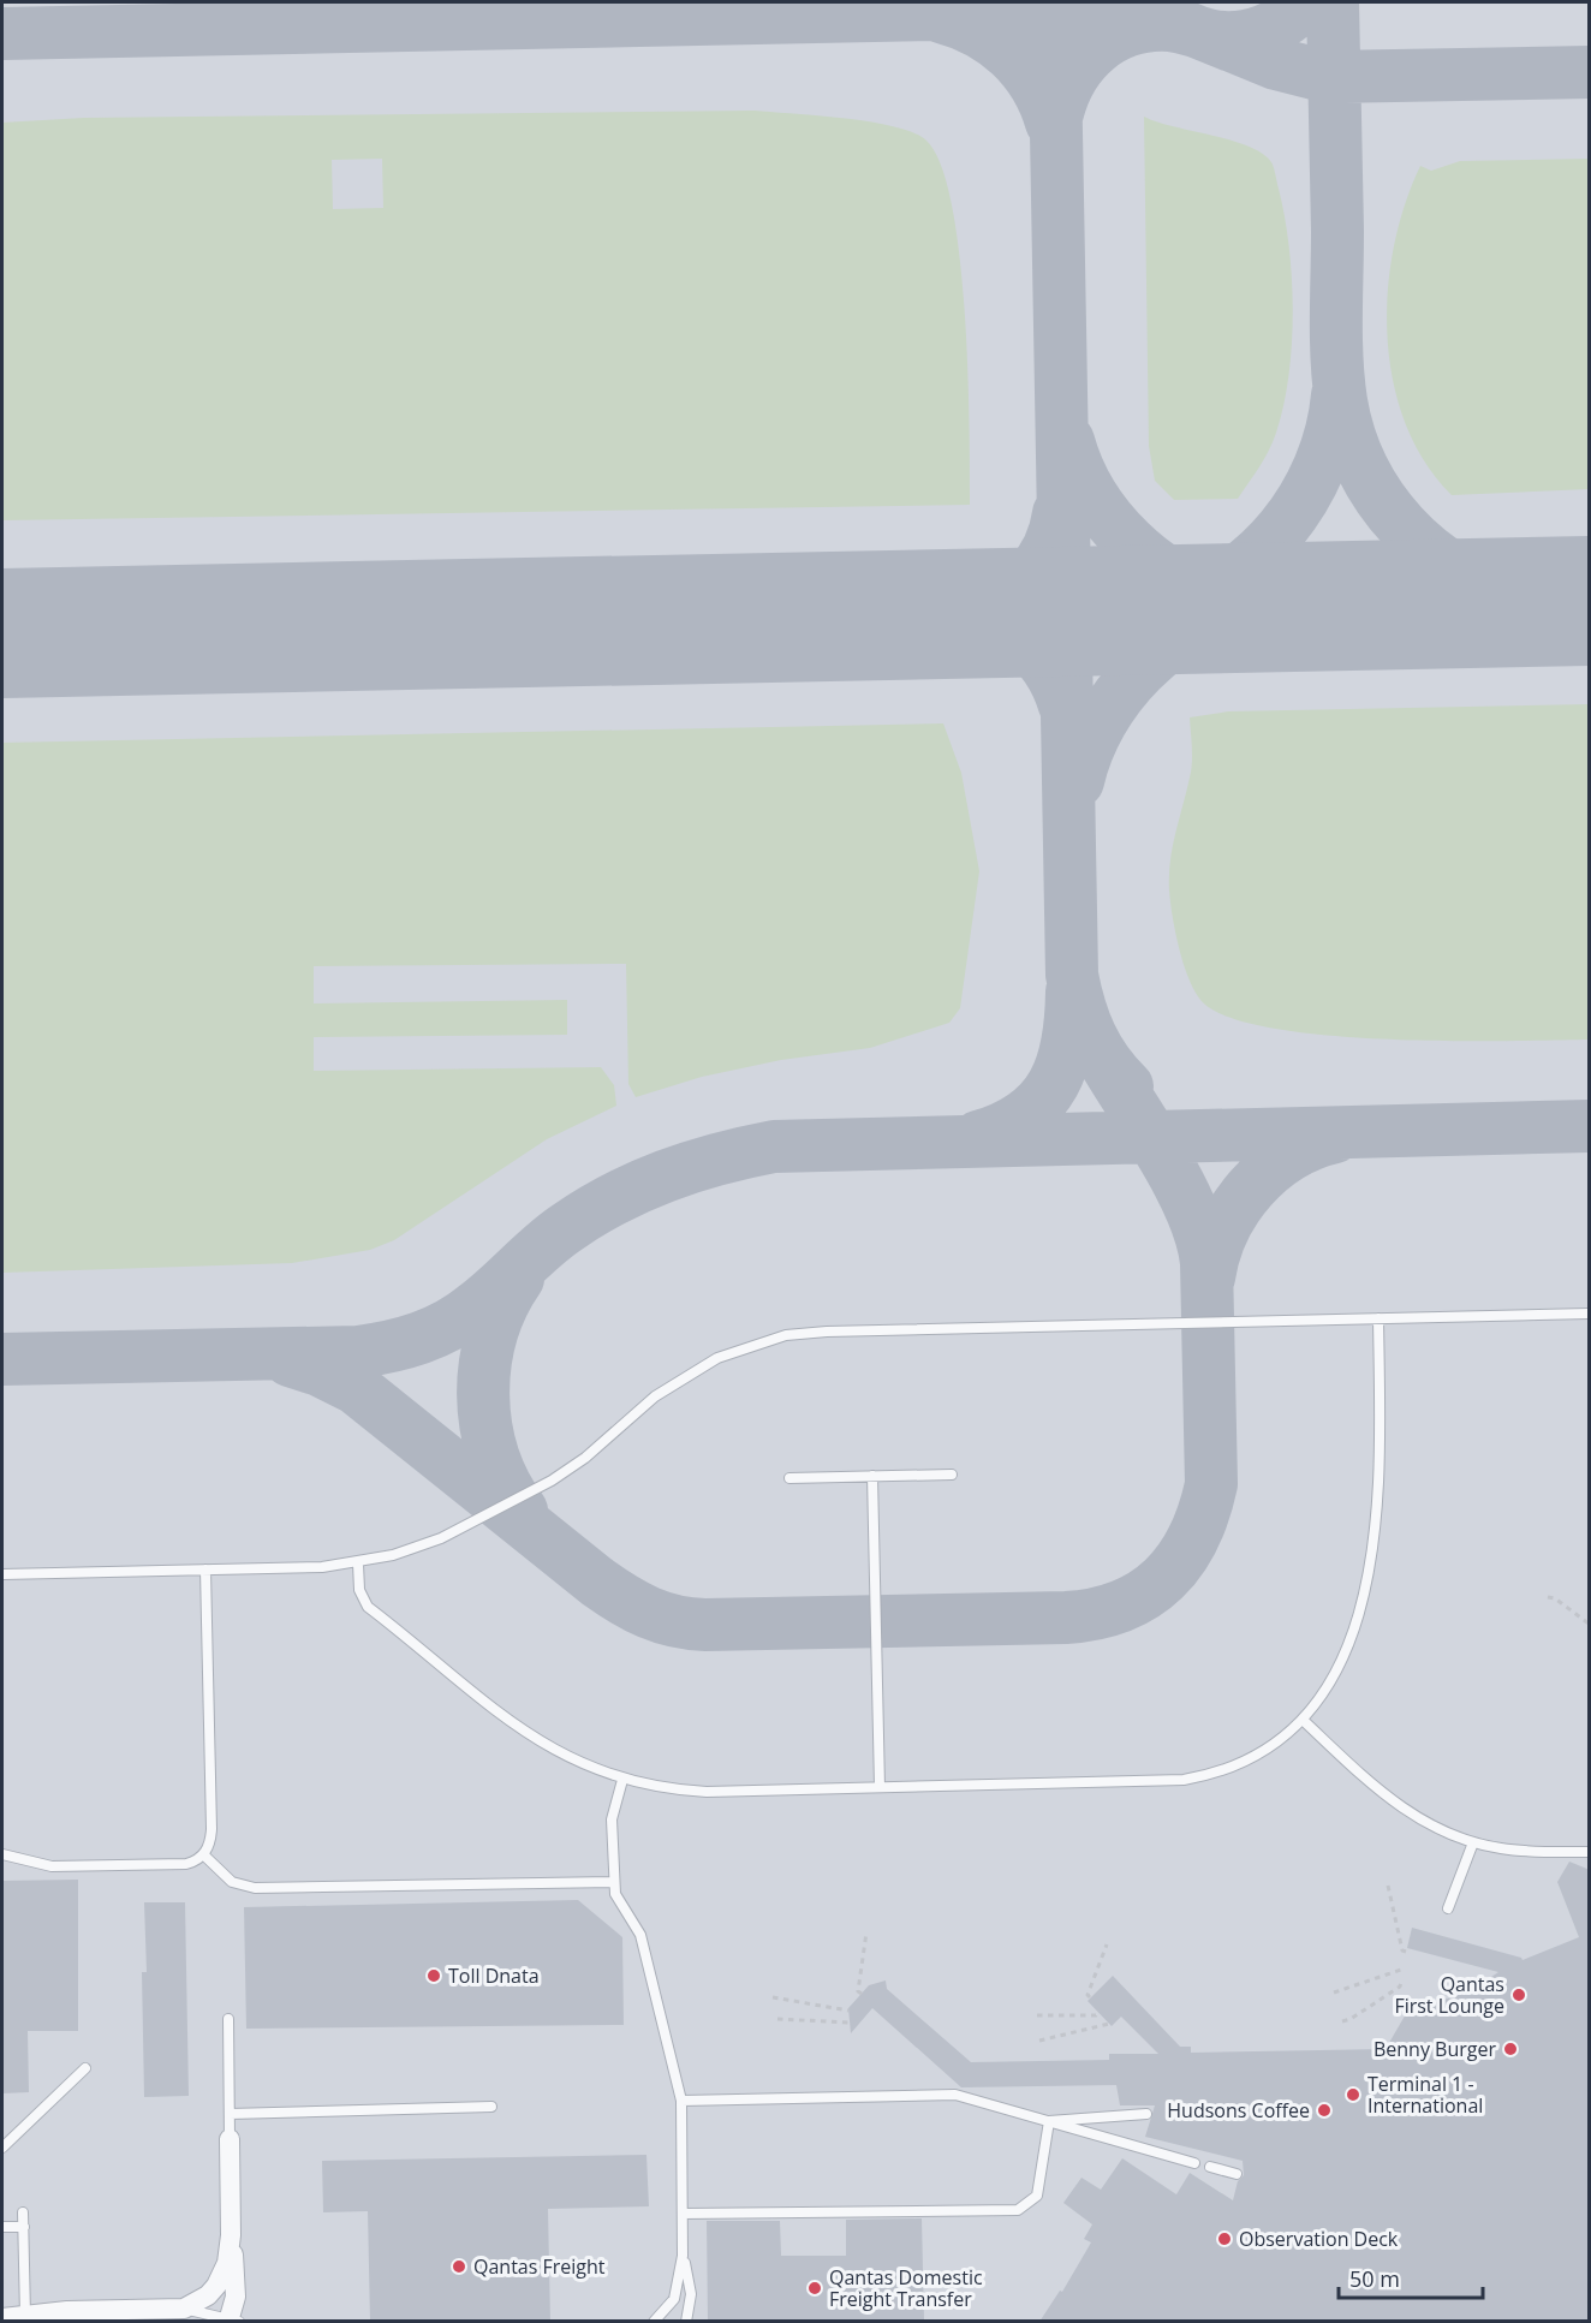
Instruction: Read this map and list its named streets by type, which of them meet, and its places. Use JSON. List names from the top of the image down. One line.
{"places":["Toll Dnata","Qantas First Lounge","Benny Burger","Terminal 1 - International","Hudsons Coffee","Observation Deck","Qantas Freight","Qantas Domestic Freight Transfer"],"scale_bar":"50 m"}
